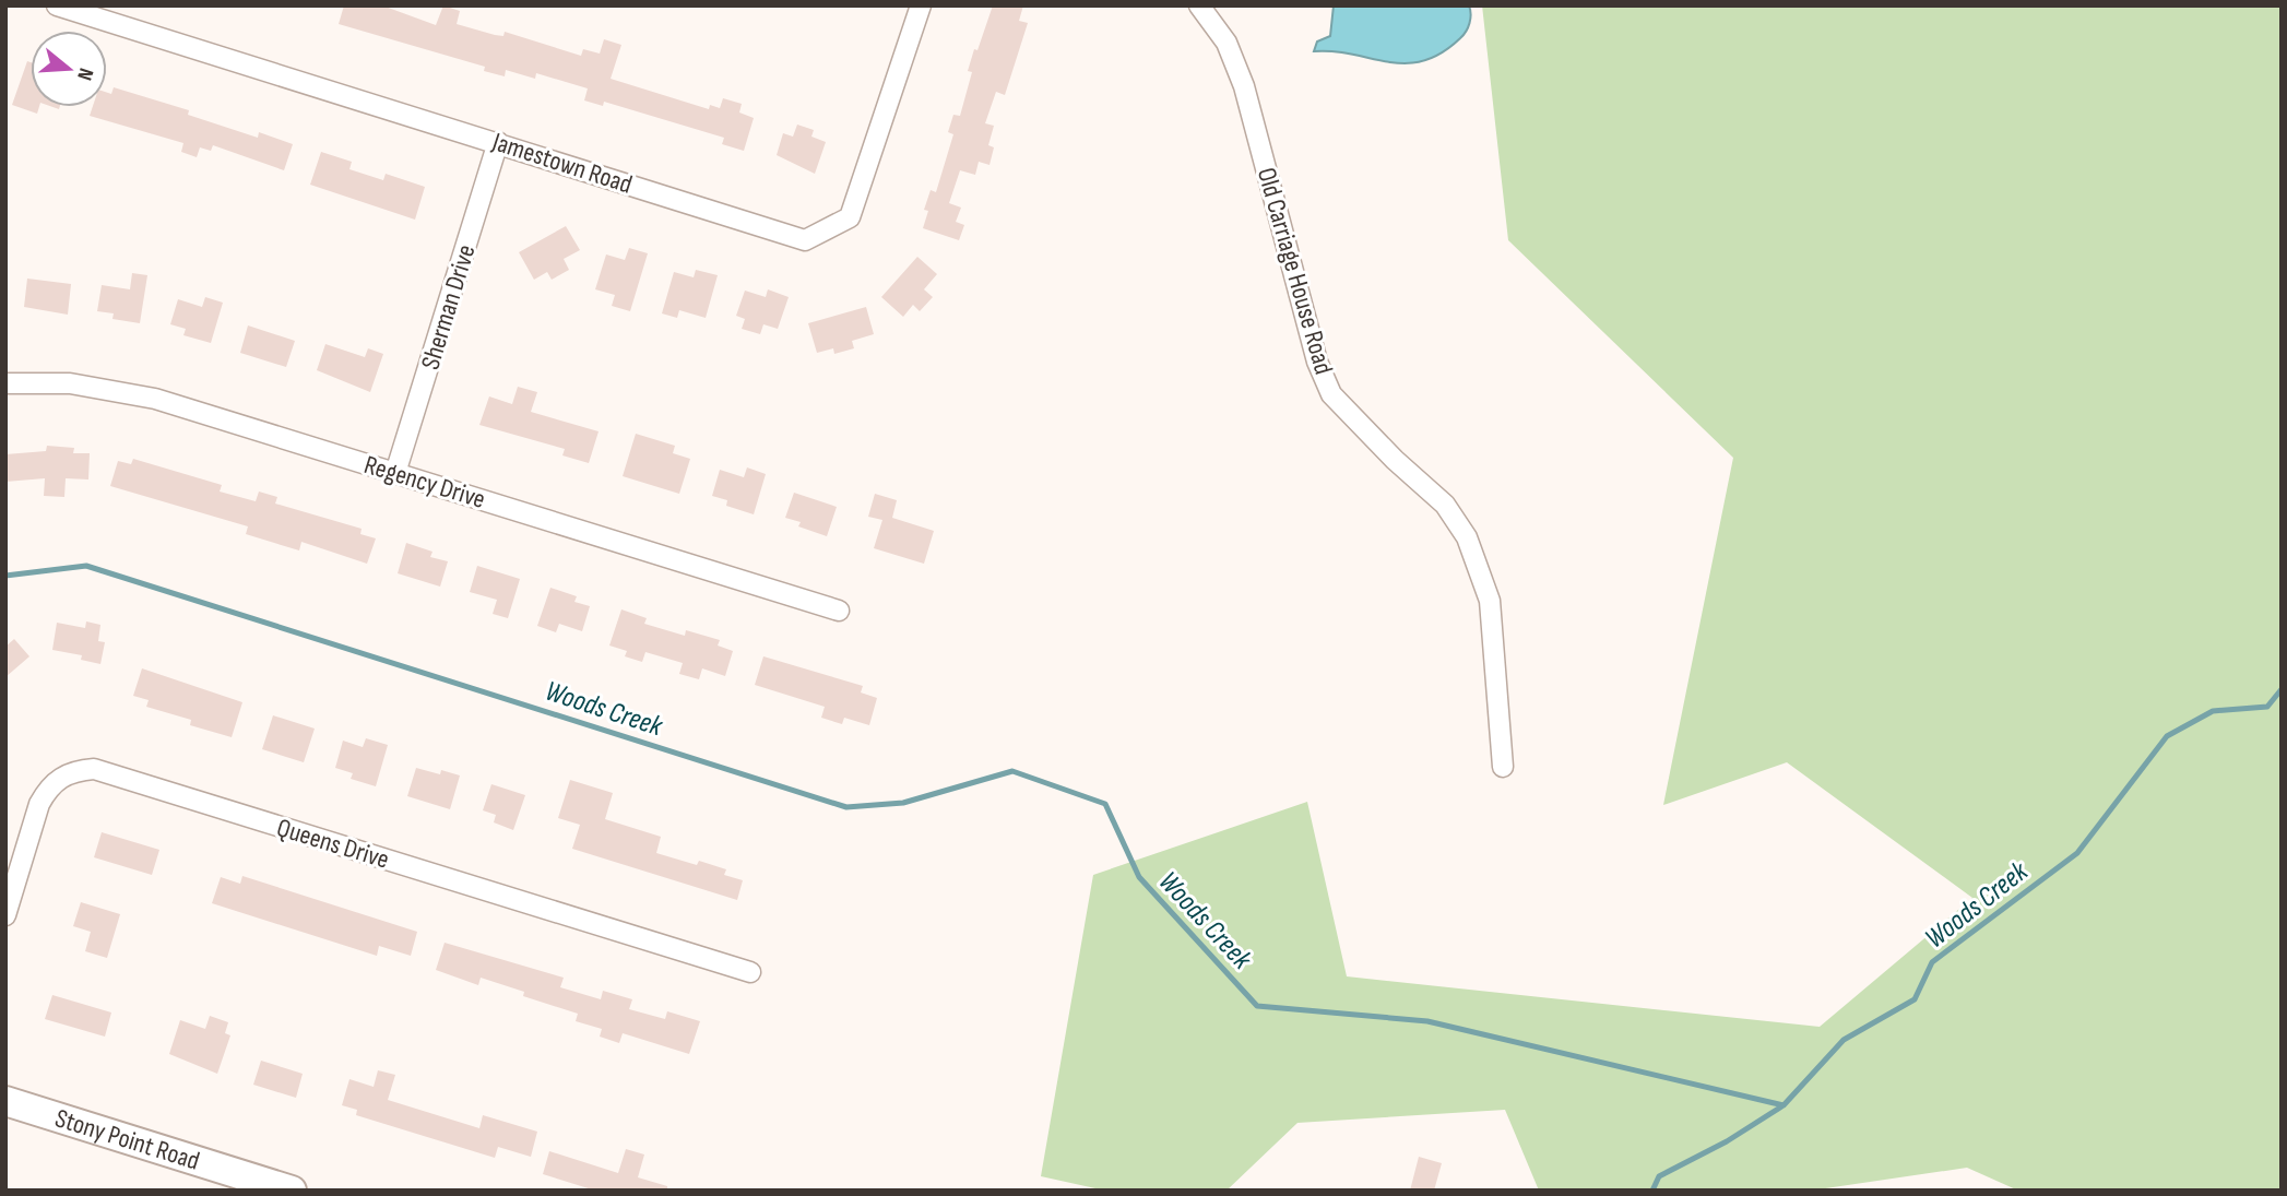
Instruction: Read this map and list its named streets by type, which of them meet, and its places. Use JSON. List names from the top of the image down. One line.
{"streets":{"street":["Jamestown Road","Old Carriage House Road","Sherman Drive","Regency Drive","Queens Drive","Stony Point Road"]},"crossings":[["Jamestown Road","Sherman Drive"],["Sherman Drive","Regency Drive"]],"water":["Woods Creek"],"north":"right"}
